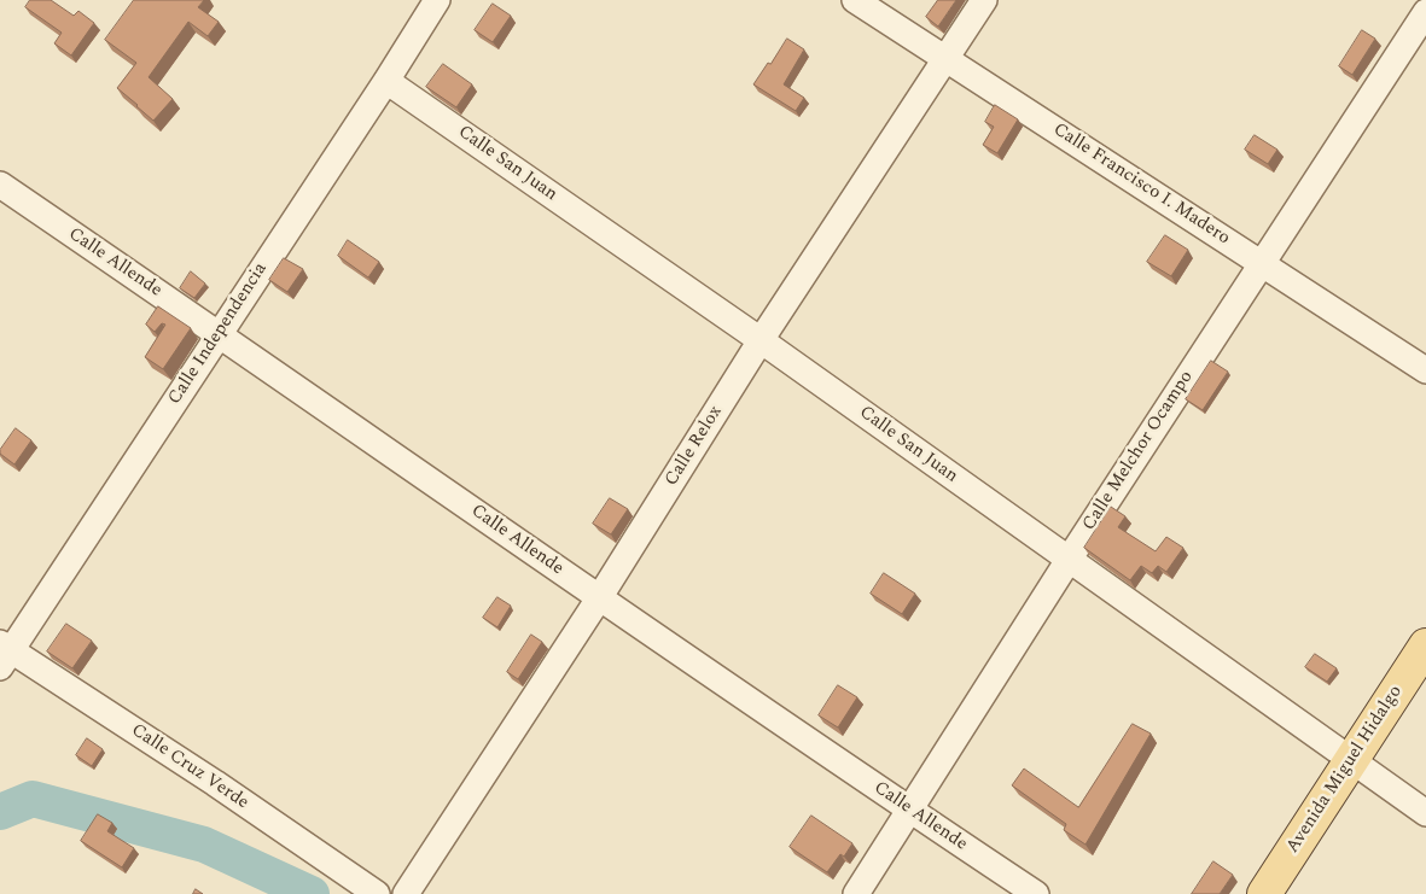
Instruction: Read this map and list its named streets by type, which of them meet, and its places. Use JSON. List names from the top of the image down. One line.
{"streets":{"main road":["Avenida Miguel Hidalgo"],"street":["Calle San Juan","Calle Francisco I. Madero","Calle Allende","Calle Independencia","Calle Relox","Calle Melchor Ocampo","Calle Cruz Verde"]},"crossings":[["Calle San Juan","Calle Independencia"],["Calle San Juan","Calle Relox"],["Calle San Juan","Calle Melchor Ocampo"],["Calle San Juan","Avenida Miguel Hidalgo"],["Calle Francisco I. Madero","Calle Relox"],["Calle Francisco I. Madero","Calle Melchor Ocampo"],["Calle Allende","Calle Independencia"],["Calle Allende","Calle Relox"],["Calle Allende","Calle Melchor Ocampo"],["Calle Independencia","Calle Cruz Verde"]]}
